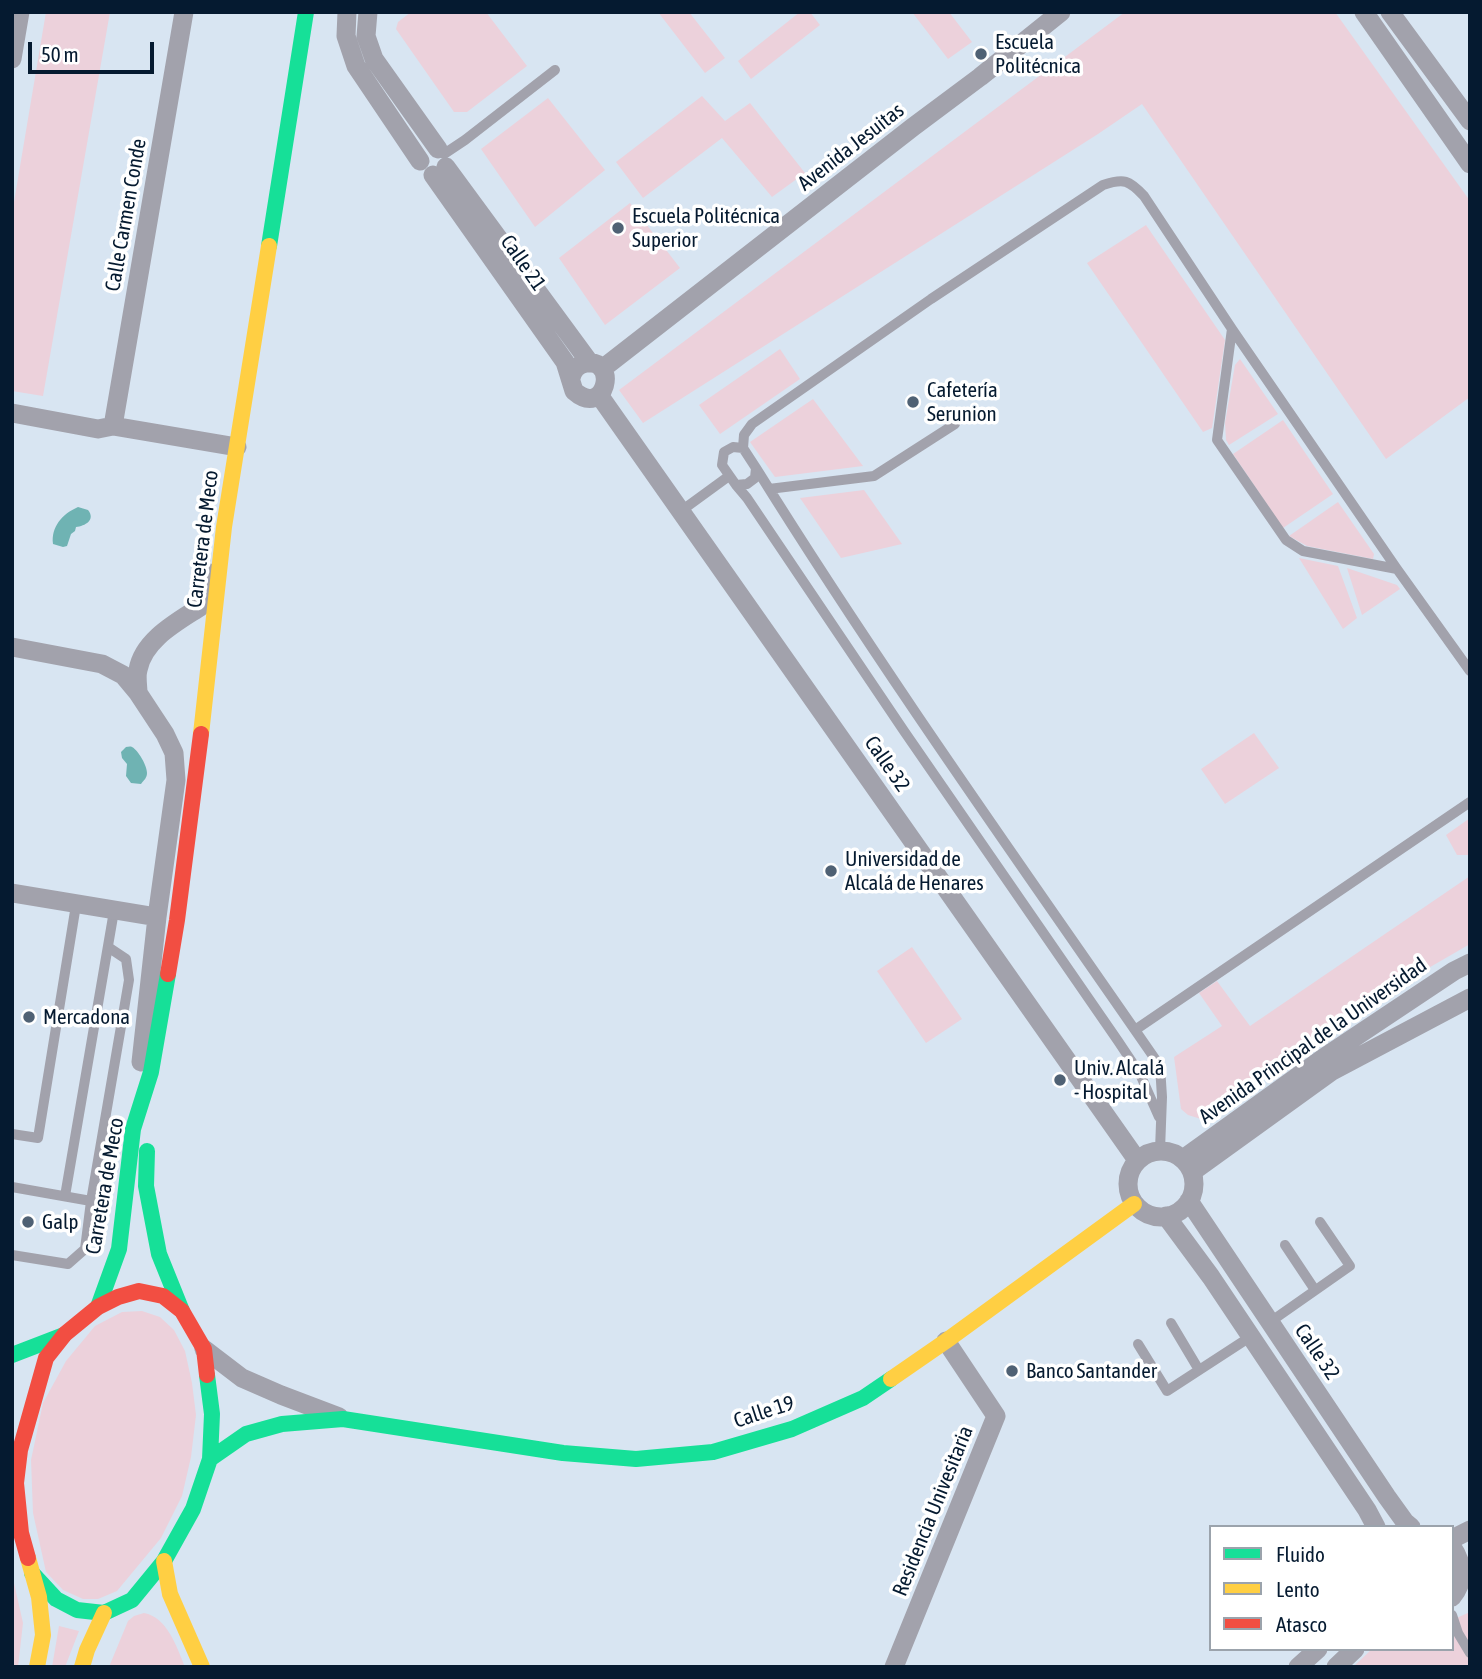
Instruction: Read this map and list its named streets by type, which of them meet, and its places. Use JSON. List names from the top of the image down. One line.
{"streets":{"main road":["Carretera de Meco","Calle 19"],"street":["Avenida Jesuitas","Calle Carmen Conde","Calle 21","Calle 32","Avenida Principal de la Universidad","Residencia Univesitaria"]},"crossings":[["Avenida Jesuitas","Calle 21"],["Avenida Jesuitas","Calle 32"],["Calle 21","Calle 32"],["Carretera de Meco","Calle 19"],["Calle 32","Avenida Principal de la Universidad"],["Calle 32","Calle 19"],["Avenida Principal de la Universidad","Calle 19"],["Calle 19","Residencia Univesitaria"]],"places":["Escuela Politécnica","Escuela Politécnica Superior","Cafetería Serunion","Universidad de Alcalá de Henares","Mercadona","Univ. Alcalá - Hospital","Galp","Banco Santander"],"legend":["Fluido","Lento","Atasco"],"scale_bar":"50 m"}
